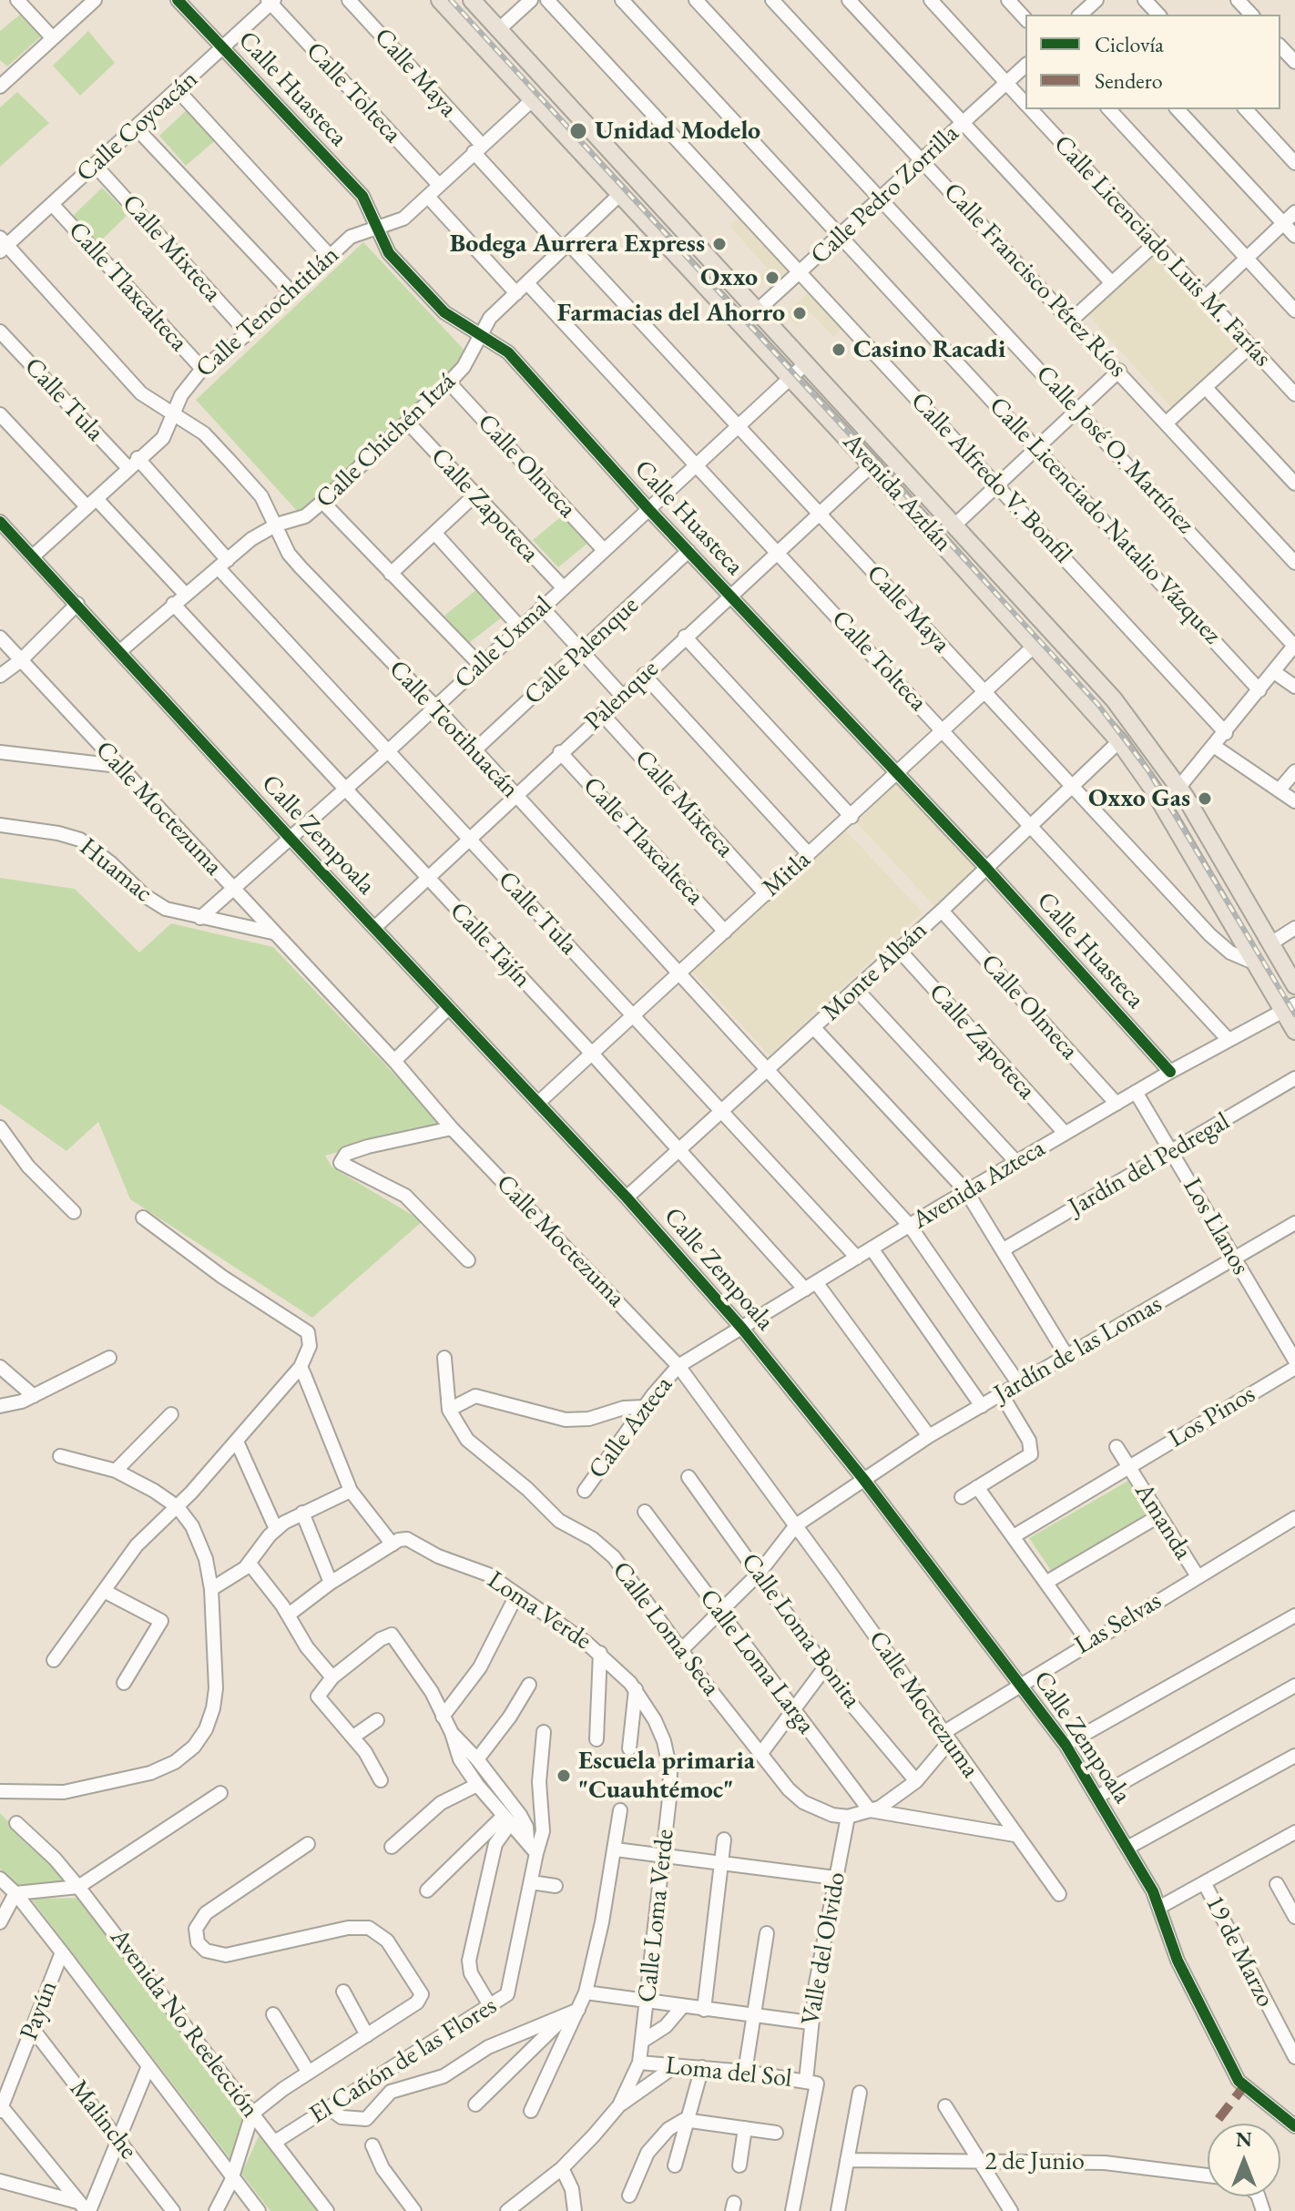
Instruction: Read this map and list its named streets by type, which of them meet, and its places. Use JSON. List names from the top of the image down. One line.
{"streets":{"main road":["Avenida Aztlán"],"street":["Calle Maya","Calle Huasteca","Calle Tolteca","Calle Coyoacán","Calle Pedro Zorrilla","Calle Mixteca","Calle Licenciado Luis M. Farías","Calle Francisco Pérez Ríos","Calle Tlaxcalteca","Calle Tenochtitlán","Calle Tula","Calle Chichén Itzá","Calle José O. Martínez","Calle Olmeca","Calle Alfredo V. Bonfil","Calle Zapoteca","Calle Licenciado Natalio Vázquez","Calle Uxmal","Calle Palenque","Palenque","Calle Teotihuacán","Calle Moctezuma","Calle Zempoala","Huamac","Mitla","Calle Tajín","Monte Albán","Jardín del Pedregal","Avenida Azteca","Los Llanos","Jardín de las Lomas","Los Pinos","Calle Azteca","Amanda","Loma Verde","Las Selvas","Calle Loma Seca","Calle Loma Bonita","Calle Loma Larga","Calle Loma Verde","Valle del Olvido","19 de Marzo","Payún","Avenida No Reelección","El Cañón de las Flores","Loma del Sol","Malinche","2 de Junio"]},"crossings":[["Calle Maya","Calle Tenochtitlán"],["Calle Maya","Calle Chichén Itzá"],["Calle Maya","Avenida Aztlán"],["Calle Maya","Calle Uxmal"],["Calle Maya","Palenque"],["Calle Maya","Mitla"],["Calle Maya","Monte Albán"],["Calle Huasteca","Calle Coyoacán"],["Calle Huasteca","Calle Tenochtitlán"],["Calle Huasteca","Calle Chichén Itzá"],["Calle Huasteca","Calle Uxmal"],["Calle Huasteca","Calle Palenque"],["Calle Huasteca","Palenque"],["Calle Huasteca","Mitla"],["Calle Huasteca","Monte Albán"],["Calle Huasteca","Avenida Azteca"],["Calle Tolteca","Calle Coyoacán"],["Calle Tolteca","Calle Tenochtitlán"],["Calle Tolteca","Calle Chichén Itzá"],["Calle Tolteca","Calle Uxmal"],["Calle Tolteca","Palenque"],["Calle Tolteca","Mitla"],["Calle Tolteca","Monte Albán"],["Calle Tolteca","Avenida Azteca"],["Calle Coyoacán","Calle Mixteca"],["Calle Coyoacán","Calle Tlaxcalteca"],["Calle Coyoacán","Calle Teotihuacán"],["Calle Pedro Zorrilla","Calle Licenciado Luis M. Farías"],["Calle Pedro Zorrilla","Calle Francisco Pérez Ríos"],["Calle Pedro Zorrilla","Calle José O. Martínez"],["Calle Pedro Zorrilla","Calle Alfredo V. Bonfil"],["Calle Pedro Zorrilla","Avenida Aztlán"],["Calle Pedro Zorrilla","Calle Licenciado Natalio Vázquez"],["Calle Mixteca","Calle Tenochtitlán"],["Calle Mixteca","Palenque"],["Calle Mixteca","Mitla"],["Calle Tlaxcalteca","Calle Tenochtitlán"],["Calle Tlaxcalteca","Palenque"],["Calle Tlaxcalteca","Mitla"],["Calle Tenochtitlán","Calle Tula"],["Calle Tenochtitlán","Avenida Aztlán"],["Calle Tenochtitlán","Calle Teotihuacán"],["Calle Tenochtitlán","Calle Zempoala"],["Calle Tula","Calle Chichén Itzá"],["Calle Tula","Calle Uxmal"],["Calle Tula","Palenque"],["Calle Tula","Mitla"],["Calle Tula","Monte Albán"],["Calle Tula","Avenida Azteca"],["Calle Chichén Itzá","Calle Olmeca"],["Calle Chichén Itzá","Avenida Aztlán"],["Calle Chichén Itzá","Calle Zapoteca"],["Calle Chichén Itzá","Calle Teotihuacán"],["Calle Chichén Itzá","Calle Zempoala"],["Calle Chichén Itzá","Calle Tajín"],["Calle Olmeca","Calle Uxmal"],["Calle Olmeca","Monte Albán"],["Calle Olmeca","Avenida Azteca"],["Avenida Aztlán","Calle Uxmal"],["Avenida Aztlán","Palenque"],["Avenida Aztlán","Mitla"],["Avenida Aztlán","Monte Albán"],["Avenida Aztlán","Avenida Azteca"],["Calle Zapoteca","Calle Uxmal"],["Calle Zapoteca","Monte Albán"],["Calle Zapoteca","Avenida Azteca"],["Calle Uxmal","Calle Teotihuacán"],["Calle Uxmal","Calle Moctezuma"],["Calle Uxmal","Calle Zempoala"],["Calle Uxmal","Huamac"],["Calle Uxmal","Calle Tajín"],["Calle Palenque","Calle Teotihuacán"],["Palenque","Calle Teotihuacán"],["Palenque","Calle Zempoala"],["Palenque","Calle Tajín"],["Calle Teotihuacán","Mitla"],["Calle Teotihuacán","Monte Albán"],["Calle Teotihuacán","Avenida Azteca"],["Calle Teotihuacán","Jardín de las Lomas"],["Calle Moctezuma","Huamac"],["Calle Moctezuma","Avenida Azteca"],["Calle Moctezuma","Jardín de las Lomas"],["Calle Moctezuma","Calle Azteca"],["Calle Moctezuma","Las Selvas"],["Calle Zempoala","Mitla"],["Calle Zempoala","Monte Albán"],["Calle Zempoala","Avenida Azteca"],["Calle Zempoala","Jardín de las Lomas"],["Calle Zempoala","Las Selvas"],["Mitla","Calle Tajín"],["Calle Tajín","Monte Albán"],["Calle Tajín","Avenida Azteca"],["Calle Tajín","Jardín de las Lomas"],["Jardín del Pedregal","Los Llanos"],["Avenida Azteca","Los Llanos"],["Avenida Azteca","Calle Azteca"],["Los Llanos","Jardín de las Lomas"],["Jardín de las Lomas","Calle Loma Seca"],["Jardín de las Lomas","Calle Loma Bonita"],["Jardín de las Lomas","Calle Loma Larga"],["Los Pinos","Amanda"],["Amanda","Las Selvas"],["Loma Verde","Calle Loma Verde"],["Las Selvas","Calle Loma Bonita"],["Las Selvas","Calle Loma Larga"],["Calle Loma Seca","Valle del Olvido"],["Calle Loma Verde","Loma del Sol"],["Valle del Olvido","Loma del Sol"],["Payún","Malinche"],["Avenida No Reelección","El Cañón de las Flores"]],"places":["Unidad Modelo","Bodega Aurrera Express","Oxxo","Farmacias del Ahorro","Casino Racadi","Oxxo Gas","Escuela primaria \"Cuauhtémoc\""],"legend":["Ciclovía","Sendero"],"north":"top"}
